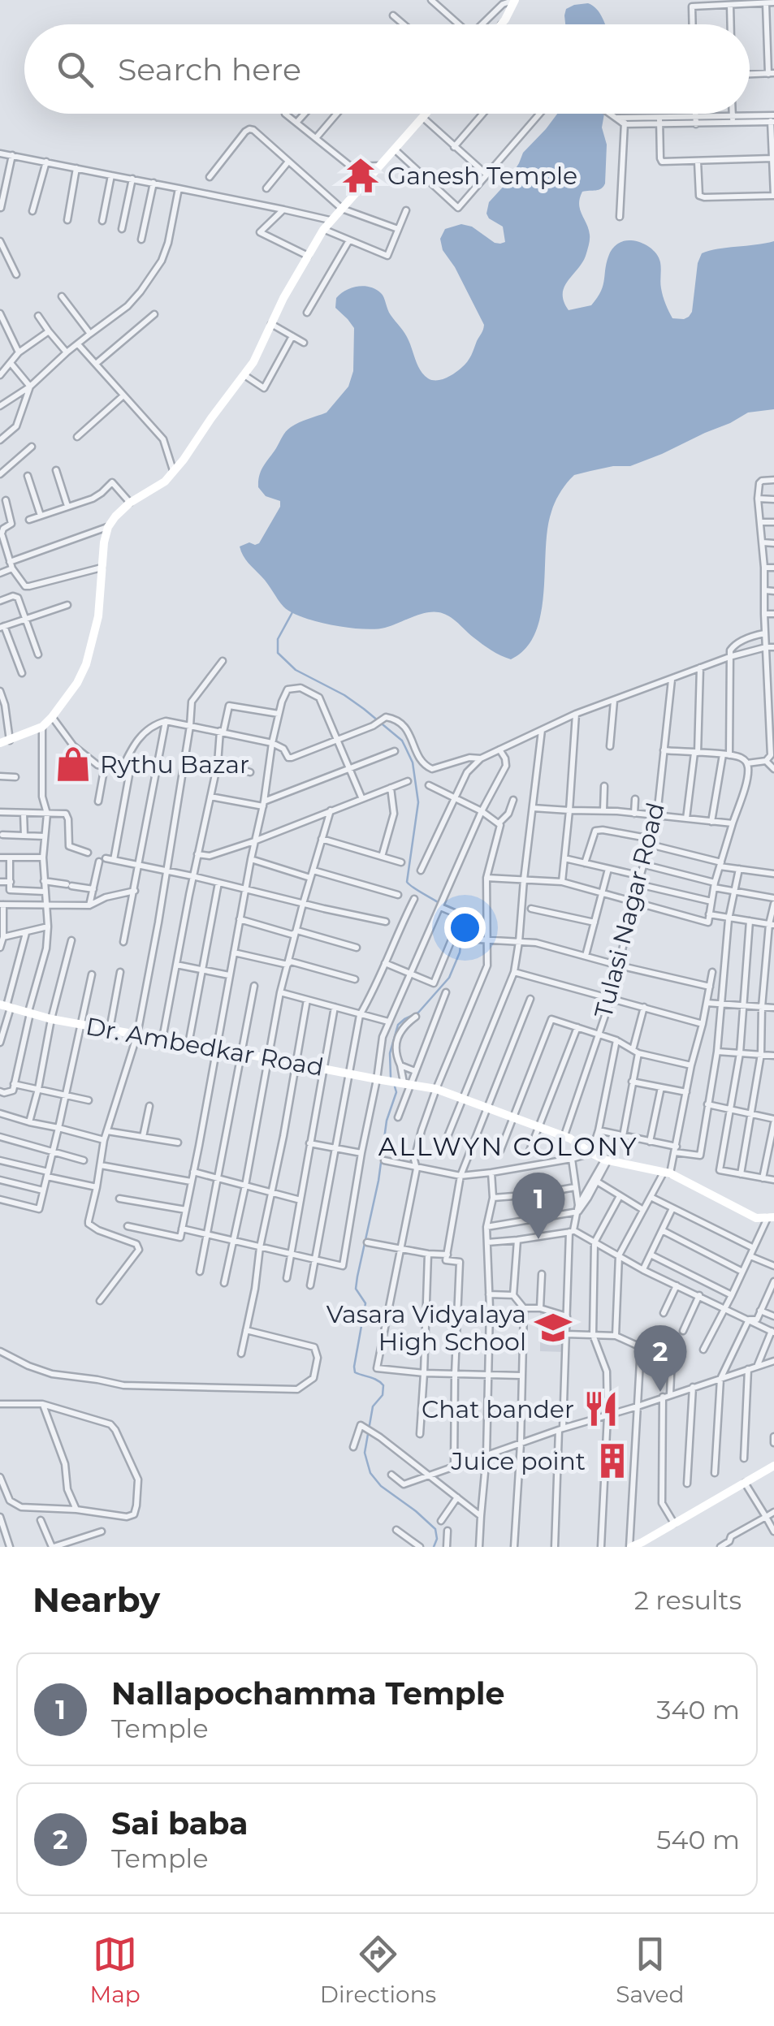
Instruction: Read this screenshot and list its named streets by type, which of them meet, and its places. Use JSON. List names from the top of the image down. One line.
{"streets":{"street":["Tulasi Nagar Road","Dr. Ambedkar Road"]},"crossings":[["Tulasi Nagar Road","Dr. Ambedkar Road"]],"districts":["ALLWYN COLONY"],"places":{"temple":["Ganesh Temple"],"shop":["Rythu Bazar"],"school or university":["Vasara Vidyalaya High School"],"restaurant":["Chat bander"],"building":["Juice point"]},"page":{"search":"Search here","pins":["1","2"],"heading":["Nearby","2 results"],"list":[{"mark":"1","name":"Nallapochamma Temple","note":"Temple","value":"340 m"},{"mark":"2","name":"Sai baba","note":"Temple","value":"540 m"}],"nav":["Map","Directions","Saved"]}}
